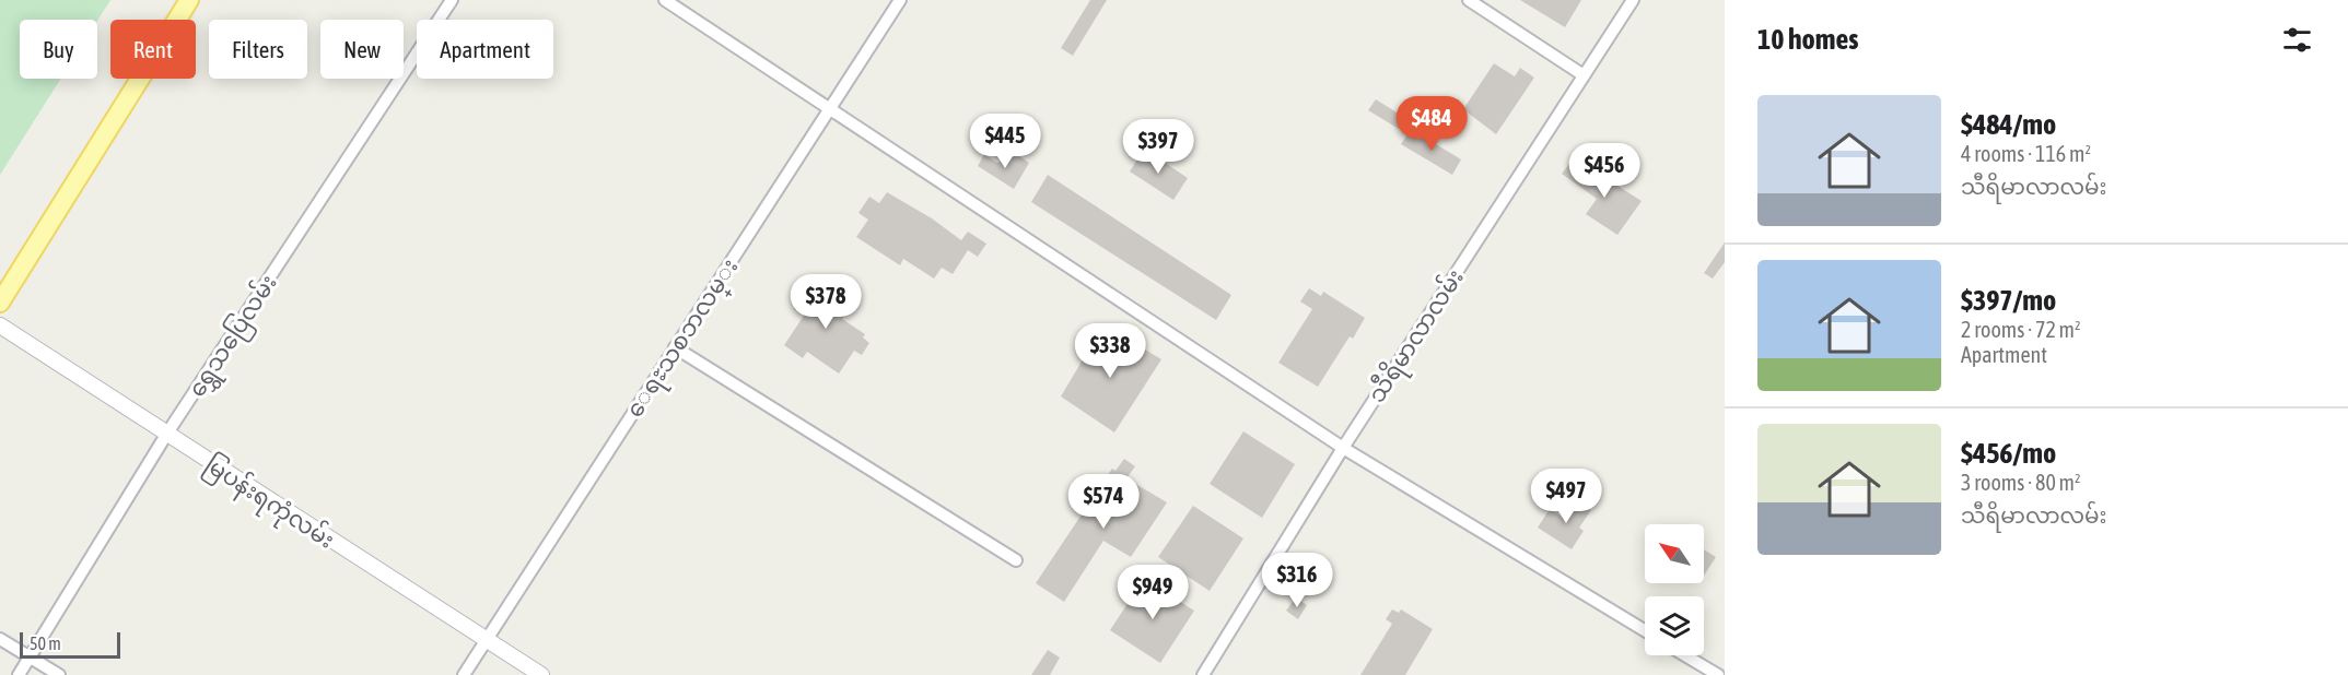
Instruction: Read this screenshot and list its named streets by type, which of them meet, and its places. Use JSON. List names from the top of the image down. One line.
{"streets":{"street":["ရွှေသပြေလမ်း","သီရိမာလာလမ်း","ေရႊသစၥာလမ္း","မြပန်းရကုံလမ်း"]},"crossings":[["ရွှေသပြေလမ်း","မြပန်းရကုံလမ်း"],["ေရႊသစၥာလမ္း","မြပန်းရကုံလမ်း"]],"scale_bar":"50 m","north":"top left","page":{"heading":"10 homes","chip":["Buy","Rent","Filters","New","Apartment"],"list":[{"name":"$484/mo","note":"4 rooms · 116 m² · သီရိမာလာလမ်း"},{"name":"$397/mo","note":"2 rooms · 72 m² · Apartment"},{"name":"$456/mo","note":"3 rooms · 80 m² · သီရိမာလာလမ်း"}],"price":["$484","$445","$397","$456","$378","$338","$497","$574","$316","$949"],"scale":"50 m"}}
